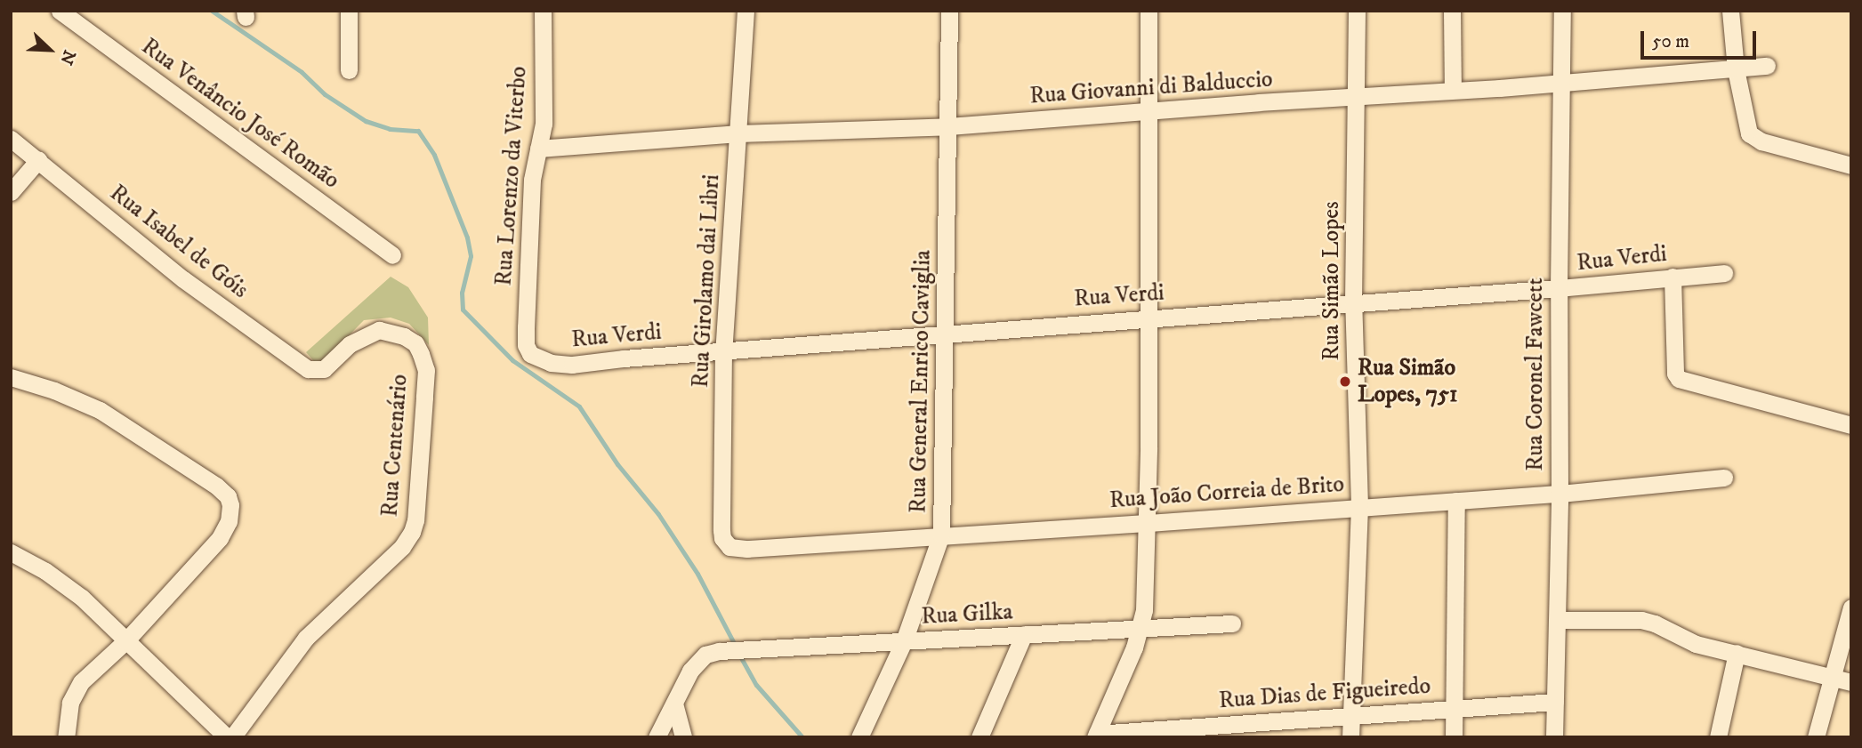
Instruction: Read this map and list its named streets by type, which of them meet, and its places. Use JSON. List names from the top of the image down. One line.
{"streets":{"street":["Rua Giovanni di Balduccio","Rua Venâncio José Romão","Rua Lorenzo da Viterbo","Rua Isabel de Góis","Rua Verdi","Rua Girolamo dai Libri","Rua Simão Lopes","Rua Coronel Fawcett","Rua General Enrico Caviglia","Rua Centenário","Rua João Correia de Brito","Rua Gilka","Rua Dias de Figueiredo"]},"crossings":[["Rua Giovanni di Balduccio","Rua Lorenzo da Viterbo"],["Rua Giovanni di Balduccio","Rua Girolamo dai Libri"],["Rua Giovanni di Balduccio","Rua Simão Lopes"],["Rua Giovanni di Balduccio","Rua Coronel Fawcett"],["Rua Giovanni di Balduccio","Rua General Enrico Caviglia"],["Rua Lorenzo da Viterbo","Rua Verdi"],["Rua Isabel de Góis","Rua Centenário"],["Rua Verdi","Rua Girolamo dai Libri"],["Rua Verdi","Rua Simão Lopes"],["Rua Verdi","Rua Coronel Fawcett"],["Rua Verdi","Rua General Enrico Caviglia"],["Rua Girolamo dai Libri","Rua João Correia de Brito"],["Rua Simão Lopes","Rua João Correia de Brito"],["Rua Simão Lopes","Rua Dias de Figueiredo"],["Rua Coronel Fawcett","Rua João Correia de Brito"],["Rua Coronel Fawcett","Rua Dias de Figueiredo"],["Rua General Enrico Caviglia","Rua João Correia de Brito"],["Rua General Enrico Caviglia","Rua Gilka"]],"places":["Rua Simão Lopes, 751"],"scale_bar":"50 m","north":"bottom right"}
